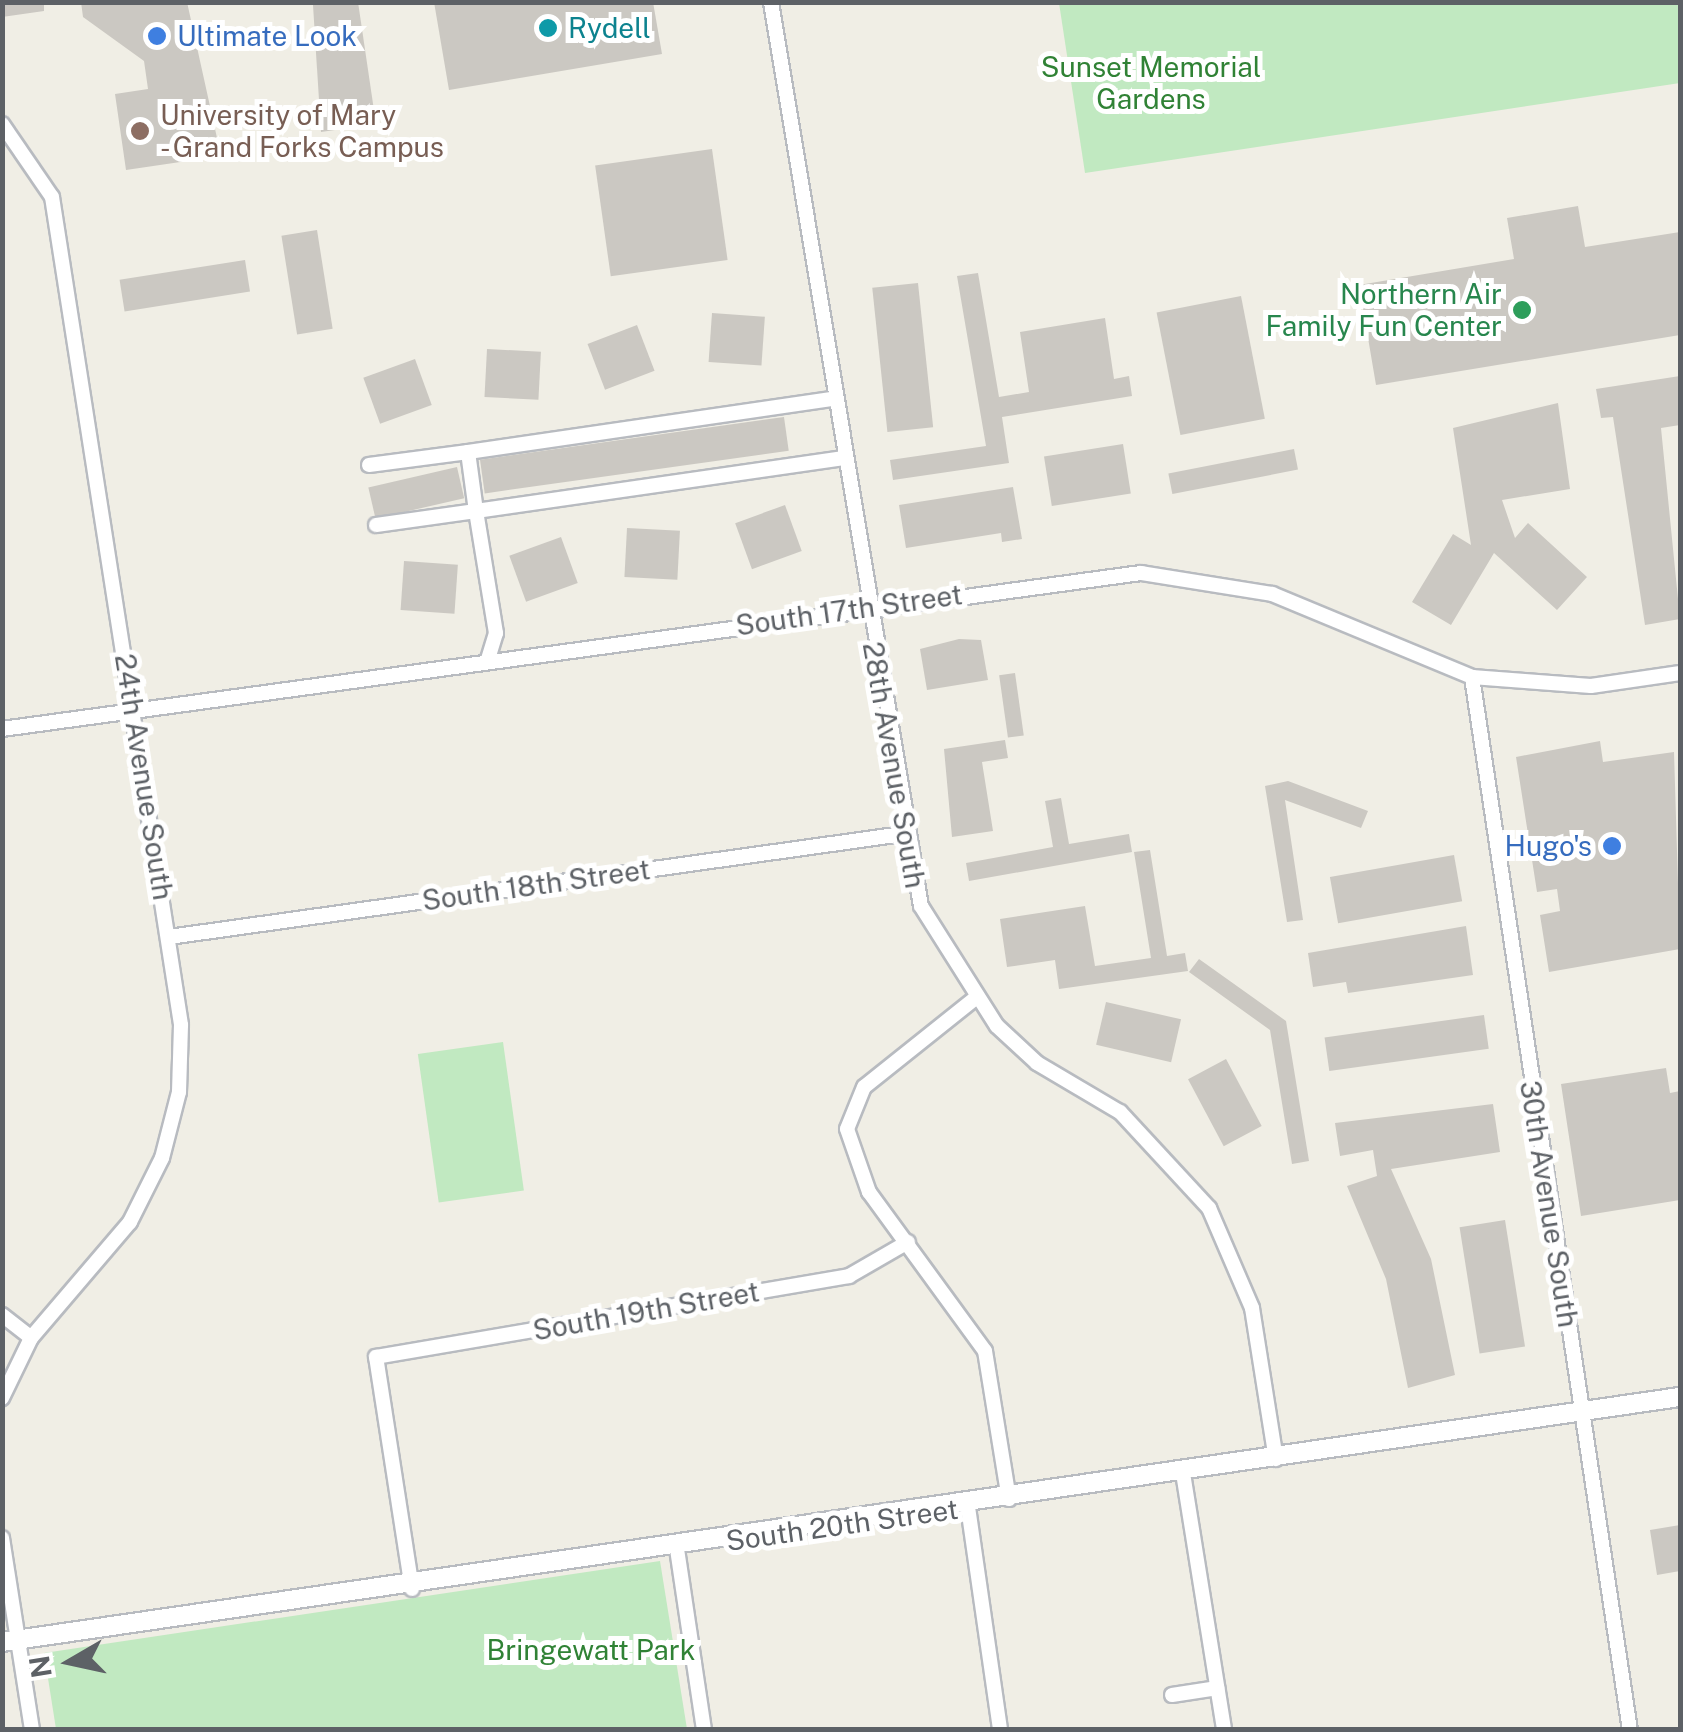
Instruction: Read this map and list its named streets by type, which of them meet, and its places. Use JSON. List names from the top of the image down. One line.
{"streets":{"street":["South 17th Street","28th Avenue South","24th Avenue South","South 18th Street","30th Avenue South","South 19th Street","South 20th Street"]},"crossings":[["South 17th Street","28th Avenue South"],["South 17th Street","24th Avenue South"],["South 17th Street","30th Avenue South"],["28th Avenue South","South 18th Street"],["28th Avenue South","South 20th Street"],["24th Avenue South","South 18th Street"],["30th Avenue South","South 20th Street"],["South 19th Street","South 20th Street"]],"parks":["Sunset Memorial Gardens","Bringewatt Park"],"places":["Rydell","Ultimate Look","University of Mary - Grand Forks Campus","Northern Air Family Fun Center","Hugo's"],"north":"left"}
